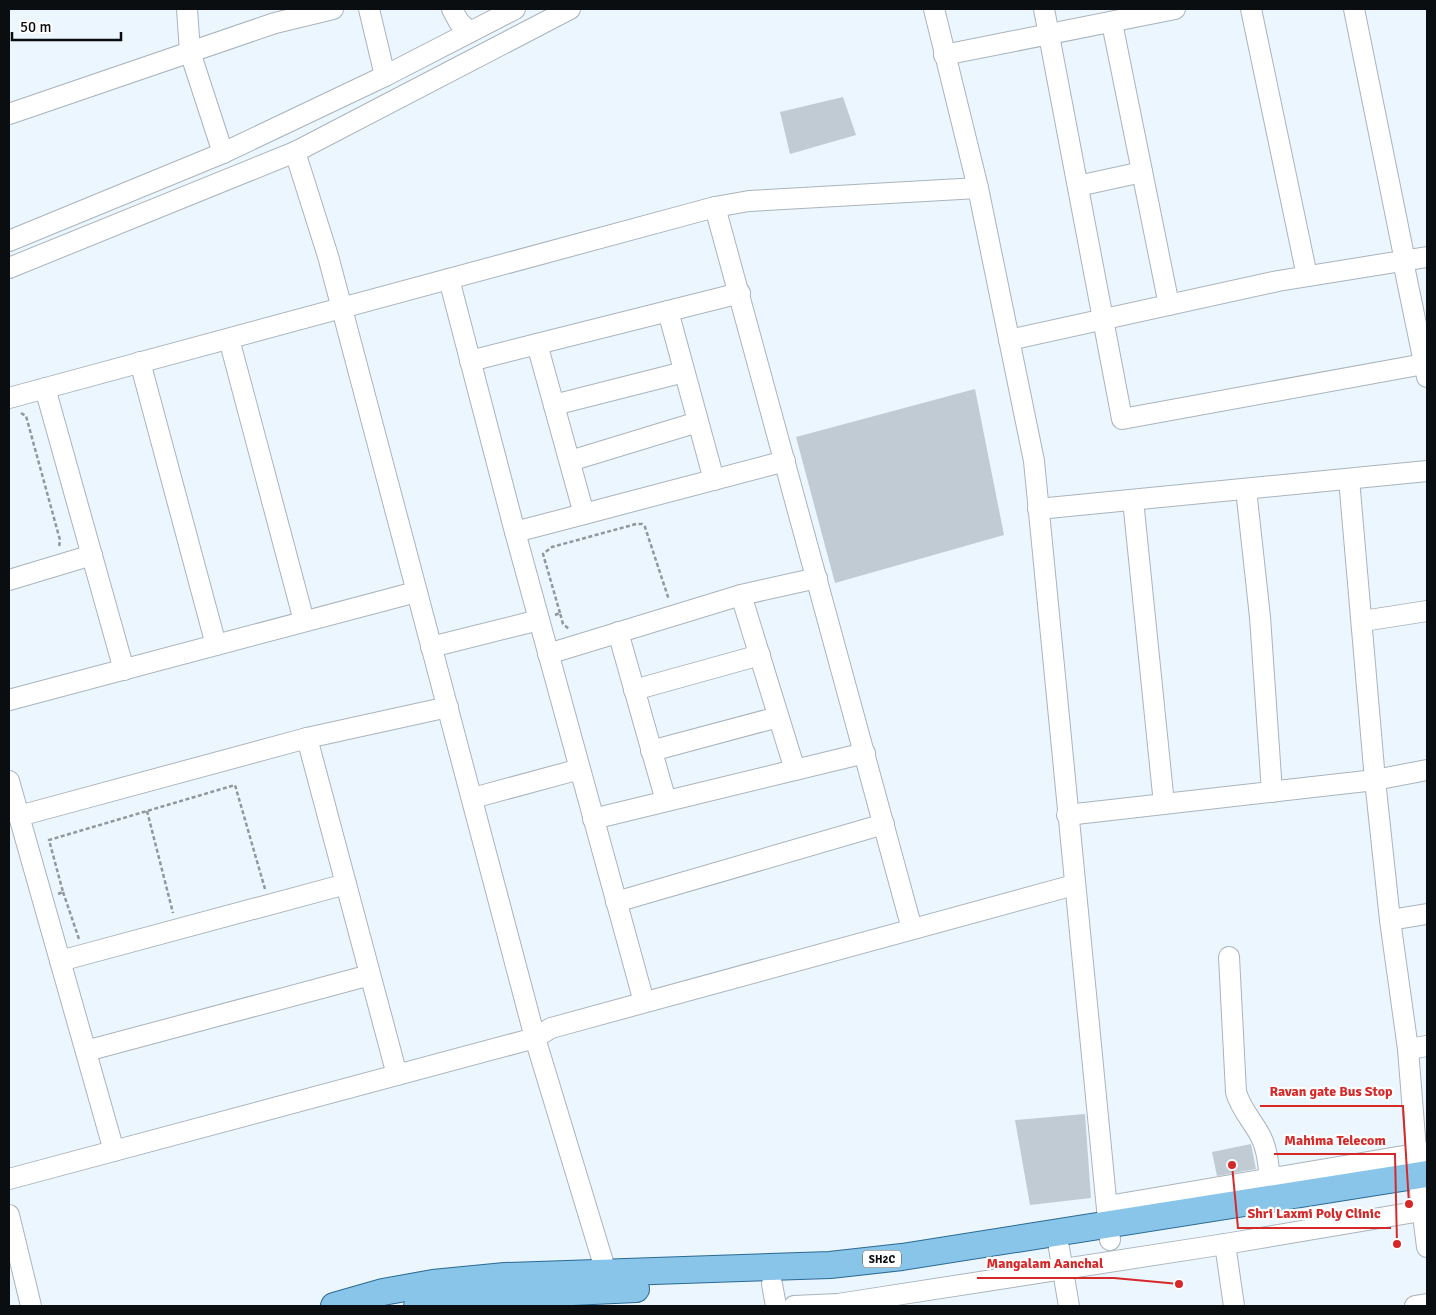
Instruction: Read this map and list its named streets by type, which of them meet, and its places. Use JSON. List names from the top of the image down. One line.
{"streets":{"main road":["SH2C"]},"places":["Shri Laxmi Poly Clinic","Ravan gate Bus Stop","Mahima Telecom","Mangalam Aanchal"],"scale_bar":"50 m"}
